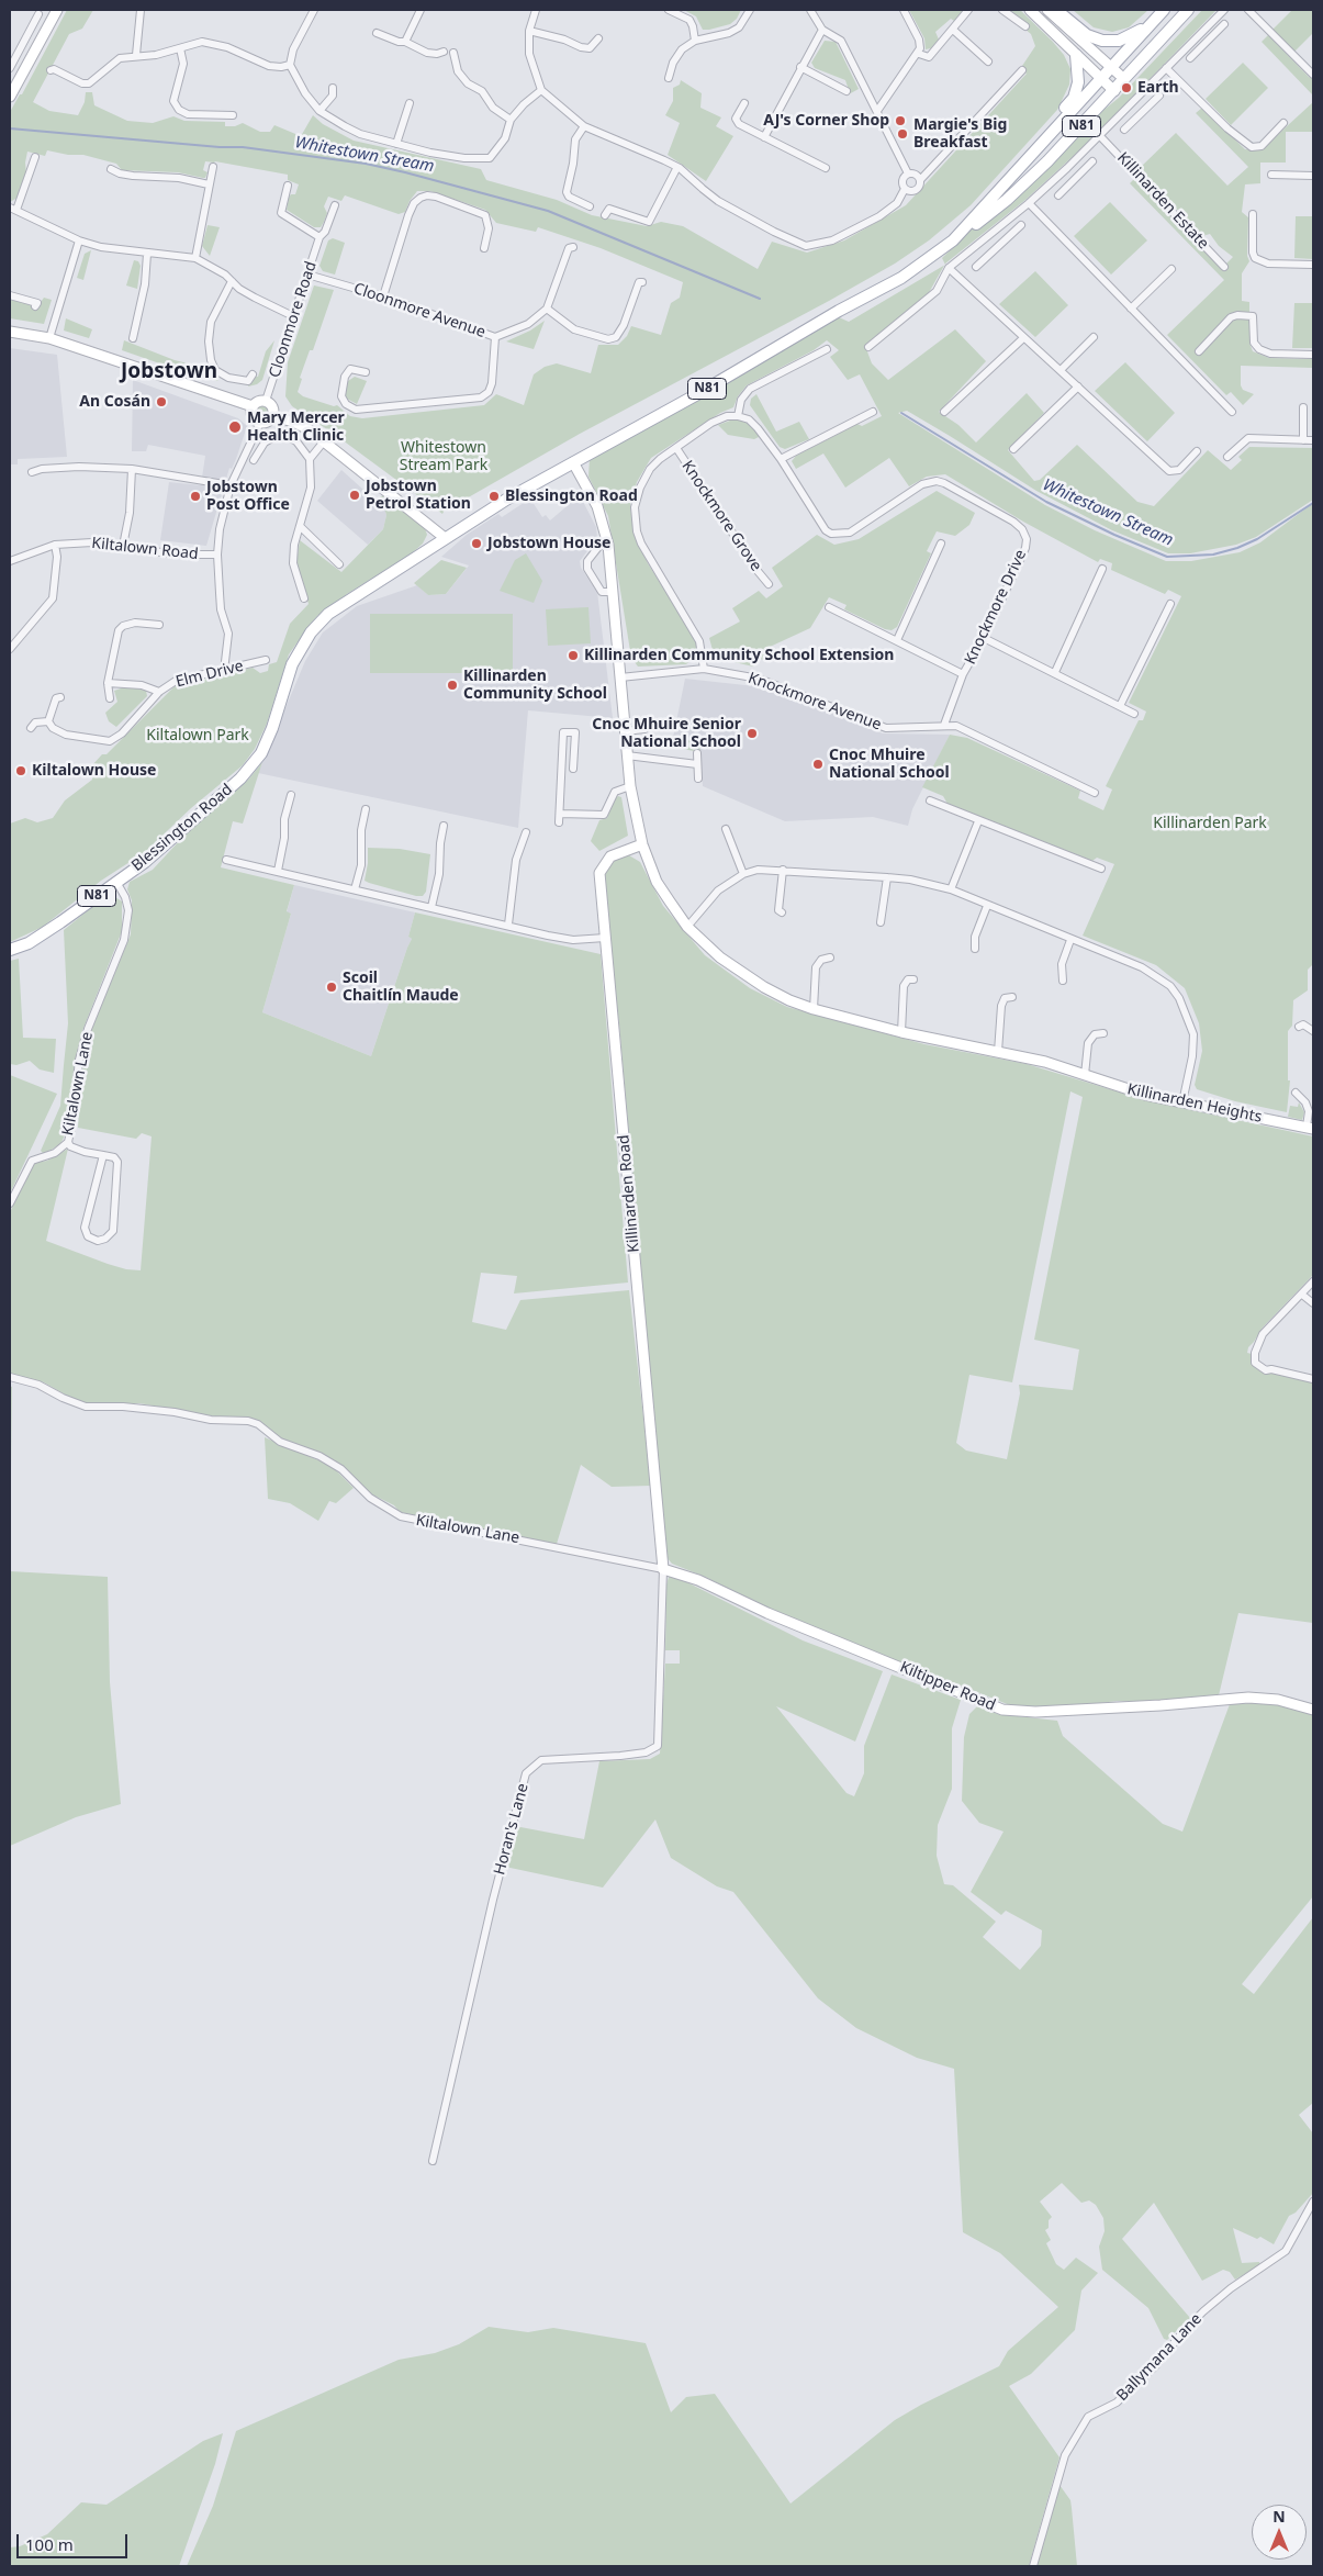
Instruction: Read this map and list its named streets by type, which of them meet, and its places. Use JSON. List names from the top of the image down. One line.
{"streets":{"main road":["N81","Blessington Road"],"street":["Killinarden Estate","Cloonmore Avenue","Cloonmore Road","Knockmore Grove","Kiltalown Road","Knockmore Drive","Elm Drive","Knockmore Avenue","Kiltalown Lane","Killinarden Heights","Killinarden Road","Kiltipper Road","Horan's Lane","Ballymana Lane"]},"crossings":[["Cloonmore Avenue","Cloonmore Road"],["Knockmore Drive","Knockmore Avenue"],["Knockmore Avenue","Killinarden Heights"],["Blessington Road","Kiltalown Lane"],["Blessington Road","Killinarden Heights"],["Kiltalown Lane","Killinarden Road"],["Kiltalown Lane","Kiltipper Road"],["Kiltalown Lane","Horan's Lane"],["Killinarden Heights","Killinarden Road"],["Killinarden Road","Kiltipper Road"],["Killinarden Road","Horan's Lane"],["Kiltipper Road","Horan's Lane"]],"districts":["Jobstown"],"water":["Whitestown Stream"],"parks":["Whitestown Stream Park","Kiltalown Park","Killinarden Park"],"places":["Earth","AJ's Corner Shop","Margie's Big Breakfast","An Cosán","Mary Mercer Health Clinic","Jobstown Petrol Station","Jobstown Post Office","Blessington Road","Jobstown House","Killinarden Community School Extension","Killinarden Community School","Cnoc Mhuire Senior National School","Cnoc Mhuire National School","Kiltalown House","Scoil Chaitlín Maude"],"scale_bar":"100 m","north":"top"}
